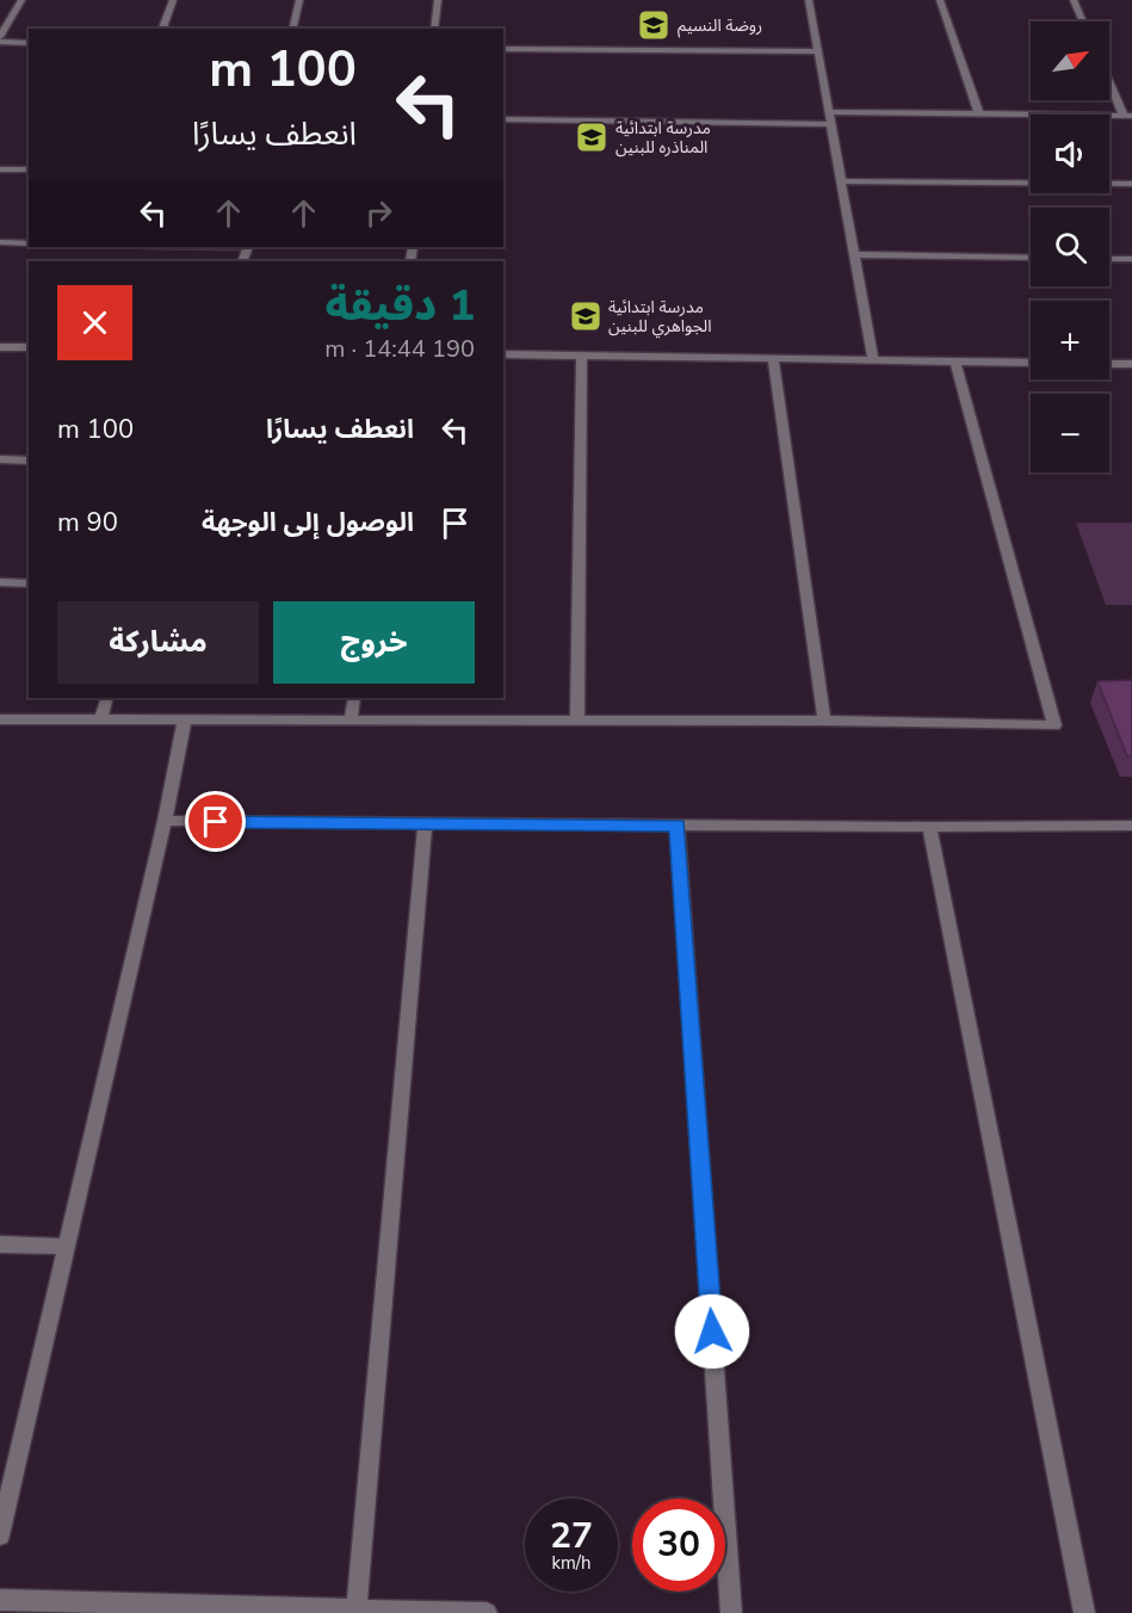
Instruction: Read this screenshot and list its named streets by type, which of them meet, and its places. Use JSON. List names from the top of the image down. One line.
{"places":{"school or university":["روضة النسيم","مدرسة ابتدائية المناذره للبنين","مدرسة ابتدائية الجواهري للبنين"]},"north":"top right","page":{"map_buttons":["+","−"],"turn":["100 m","انعطف يسارًا"],"heading":["1 دقيقة","190 m · 14:44"],"list":[{"name":"انعطف يسارًا","value":"100 m"},{"name":"الوصول إلى الوجهة","value":"90 m"}],"buttons":["خروج","مشاركة"],"speed":"27 km/h","limit":"30"}}
